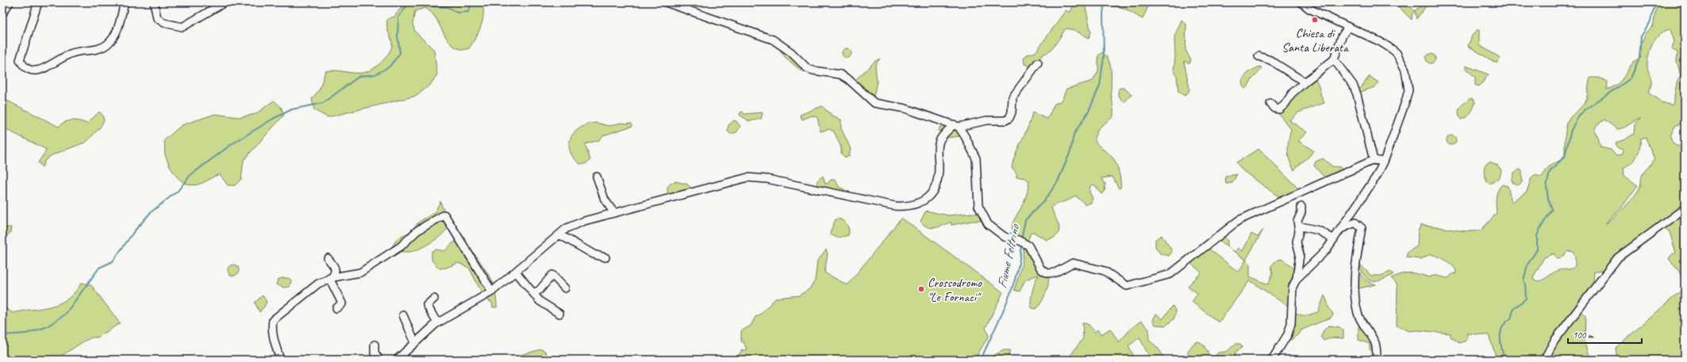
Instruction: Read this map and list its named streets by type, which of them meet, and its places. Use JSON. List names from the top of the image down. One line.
{"water":["Fiume Feltrino"],"places":["Chiesa di Santa Liberata","Crossodromo \"Le Fornaci\""],"scale_bar":"100 m"}
